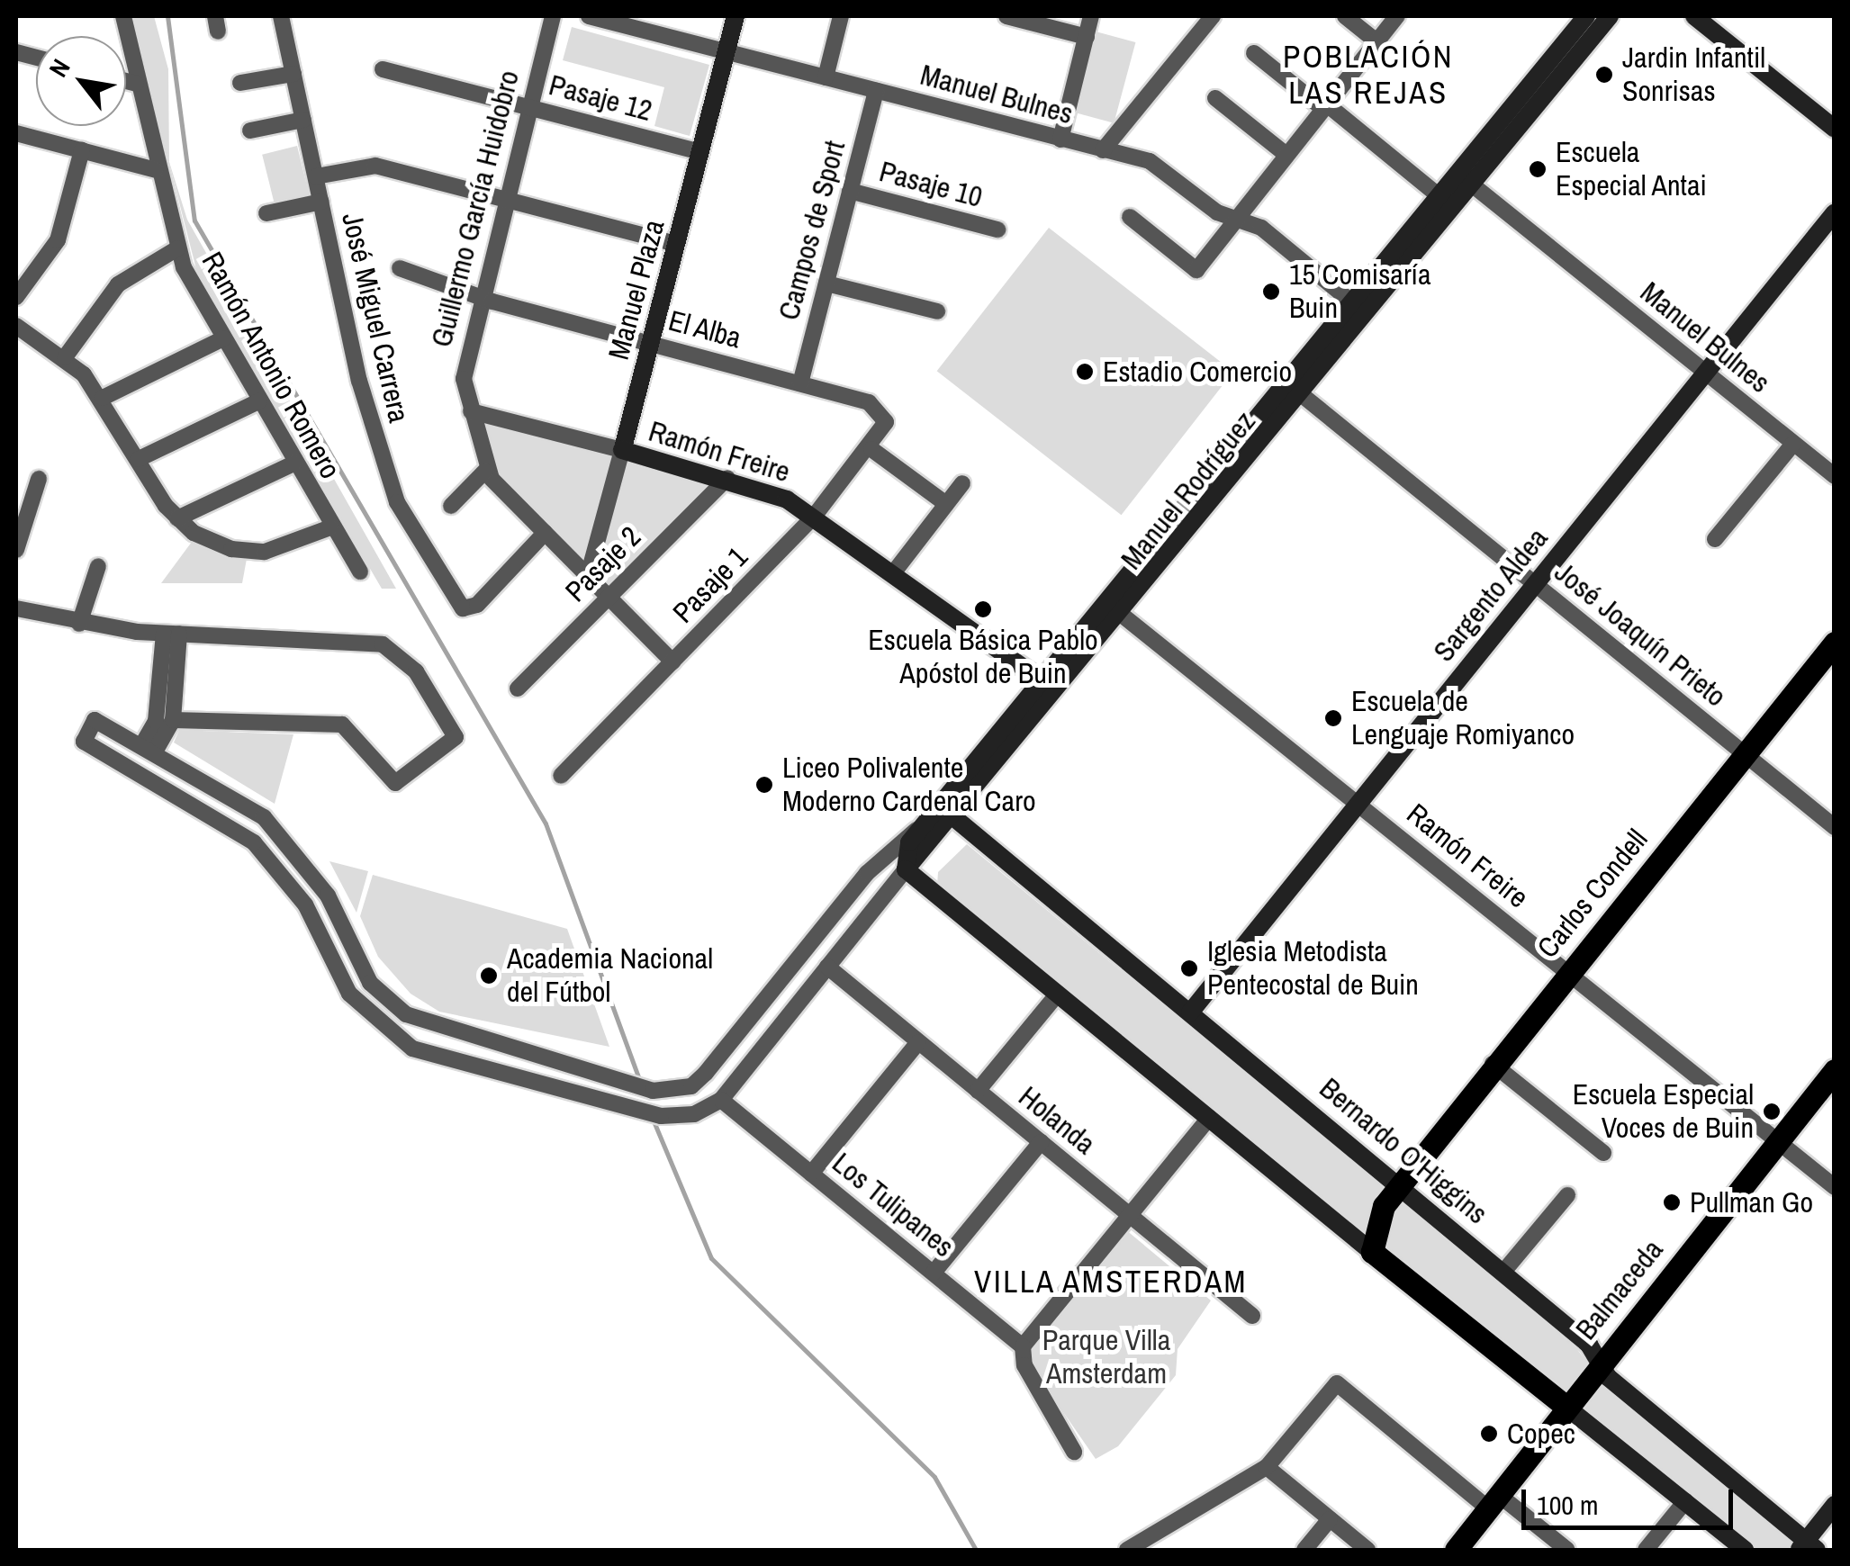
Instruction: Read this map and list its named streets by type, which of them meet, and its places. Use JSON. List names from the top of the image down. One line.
{"streets":{"main road":["Manuel Plaza","Ramón Freire","Manuel Rodríguez","Sargento Aldea","Carlos Condell","Bernardo O'Higgins","Balmaceda"],"street":["Manuel Bulnes","Pasaje 12","Pasaje 10","Guillermo García Huidobro","Campos de Sport","José Miguel Carrera","El Alba","Ramón Antonio Romero","Pasaje 2","Pasaje 1","José Joaquín Prieto","Holanda","Los Tulipanes"]},"crossings":[["Manuel Bulnes","Campos de Sport"],["Manuel Bulnes","Manuel Plaza"],["Manuel Bulnes","Manuel Rodríguez"],["Manuel Bulnes","Sargento Aldea"],["Pasaje 12","Guillermo García Huidobro"],["Pasaje 12","Manuel Plaza"],["Pasaje 10","Campos de Sport"],["Guillermo García Huidobro","El Alba"],["Guillermo García Huidobro","Ramón Freire"],["Campos de Sport","El Alba"],["Manuel Plaza","El Alba"],["Manuel Plaza","Ramón Freire"],["El Alba","Pasaje 1"],["Ramón Freire","Manuel Rodríguez"],["Ramón Freire","Pasaje 2"],["Ramón Freire","Pasaje 1"],["Ramón Freire","Sargento Aldea"],["Ramón Freire","Carlos Condell"],["Ramón Freire","Balmaceda"],["Manuel Rodríguez","José Joaquín Prieto"],["Manuel Rodríguez","Holanda"],["Manuel Rodríguez","Bernardo O'Higgins"],["Manuel Rodríguez","Los Tulipanes"],["Sargento Aldea","José Joaquín Prieto"],["Sargento Aldea","Bernardo O'Higgins"],["José Joaquín Prieto","Carlos Condell"],["Carlos Condell","Bernardo O'Higgins"],["Bernardo O'Higgins","Balmaceda"]],"districts":["POBLACIÓN LAS REJAS","VILLA AMSTERDAM"],"parks":["Parque Villa Amsterdam"],"places":["Jardin Infantil Sonrisas","Escuela Especial Antai","15 Comisaría Buin","Estadio Comercio","Escuela Básica Pablo Apóstol de Buin","Escuela de Lenguaje Romiyanco","Liceo Polivalente Moderno Cardenal Caro","Iglesia Metodista Pentecostal de Buin","Academia Nacional del Fútbol","Escuela Especial Voces de Buin","Pullman Go","Copec"],"scale_bar":"100 m","north":"top left"}
